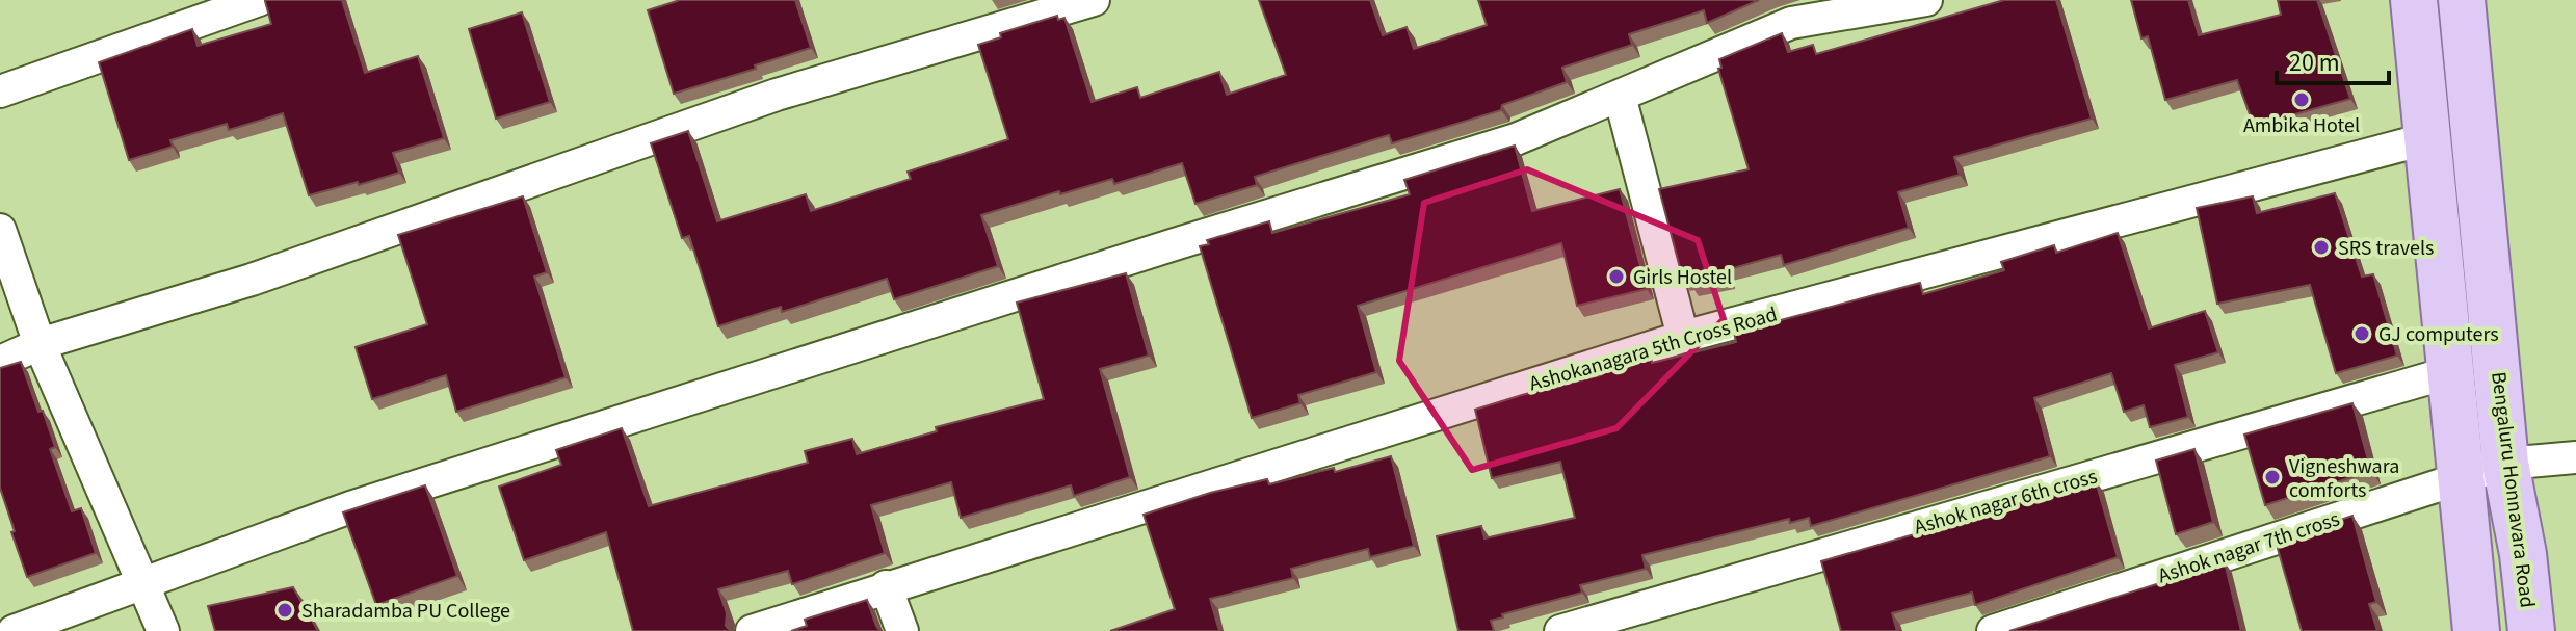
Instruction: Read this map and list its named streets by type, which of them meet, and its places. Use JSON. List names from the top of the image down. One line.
{"streets":{"main road":["Bengaluru Honnavara Road"],"street":["Ashokanagara 5th Cross Road","Ashok nagar 6th cross","Ashok nagar 7th cross"]},"crossings":[["Bengaluru Honnavara Road","Ashok nagar 7th cross"]],"places":["Ambika Hotel","SRS travels","Girls Hostel","GJ computers","Vigneshwara comforts","Sharadamba PU College"],"scale_bar":"20 m"}
